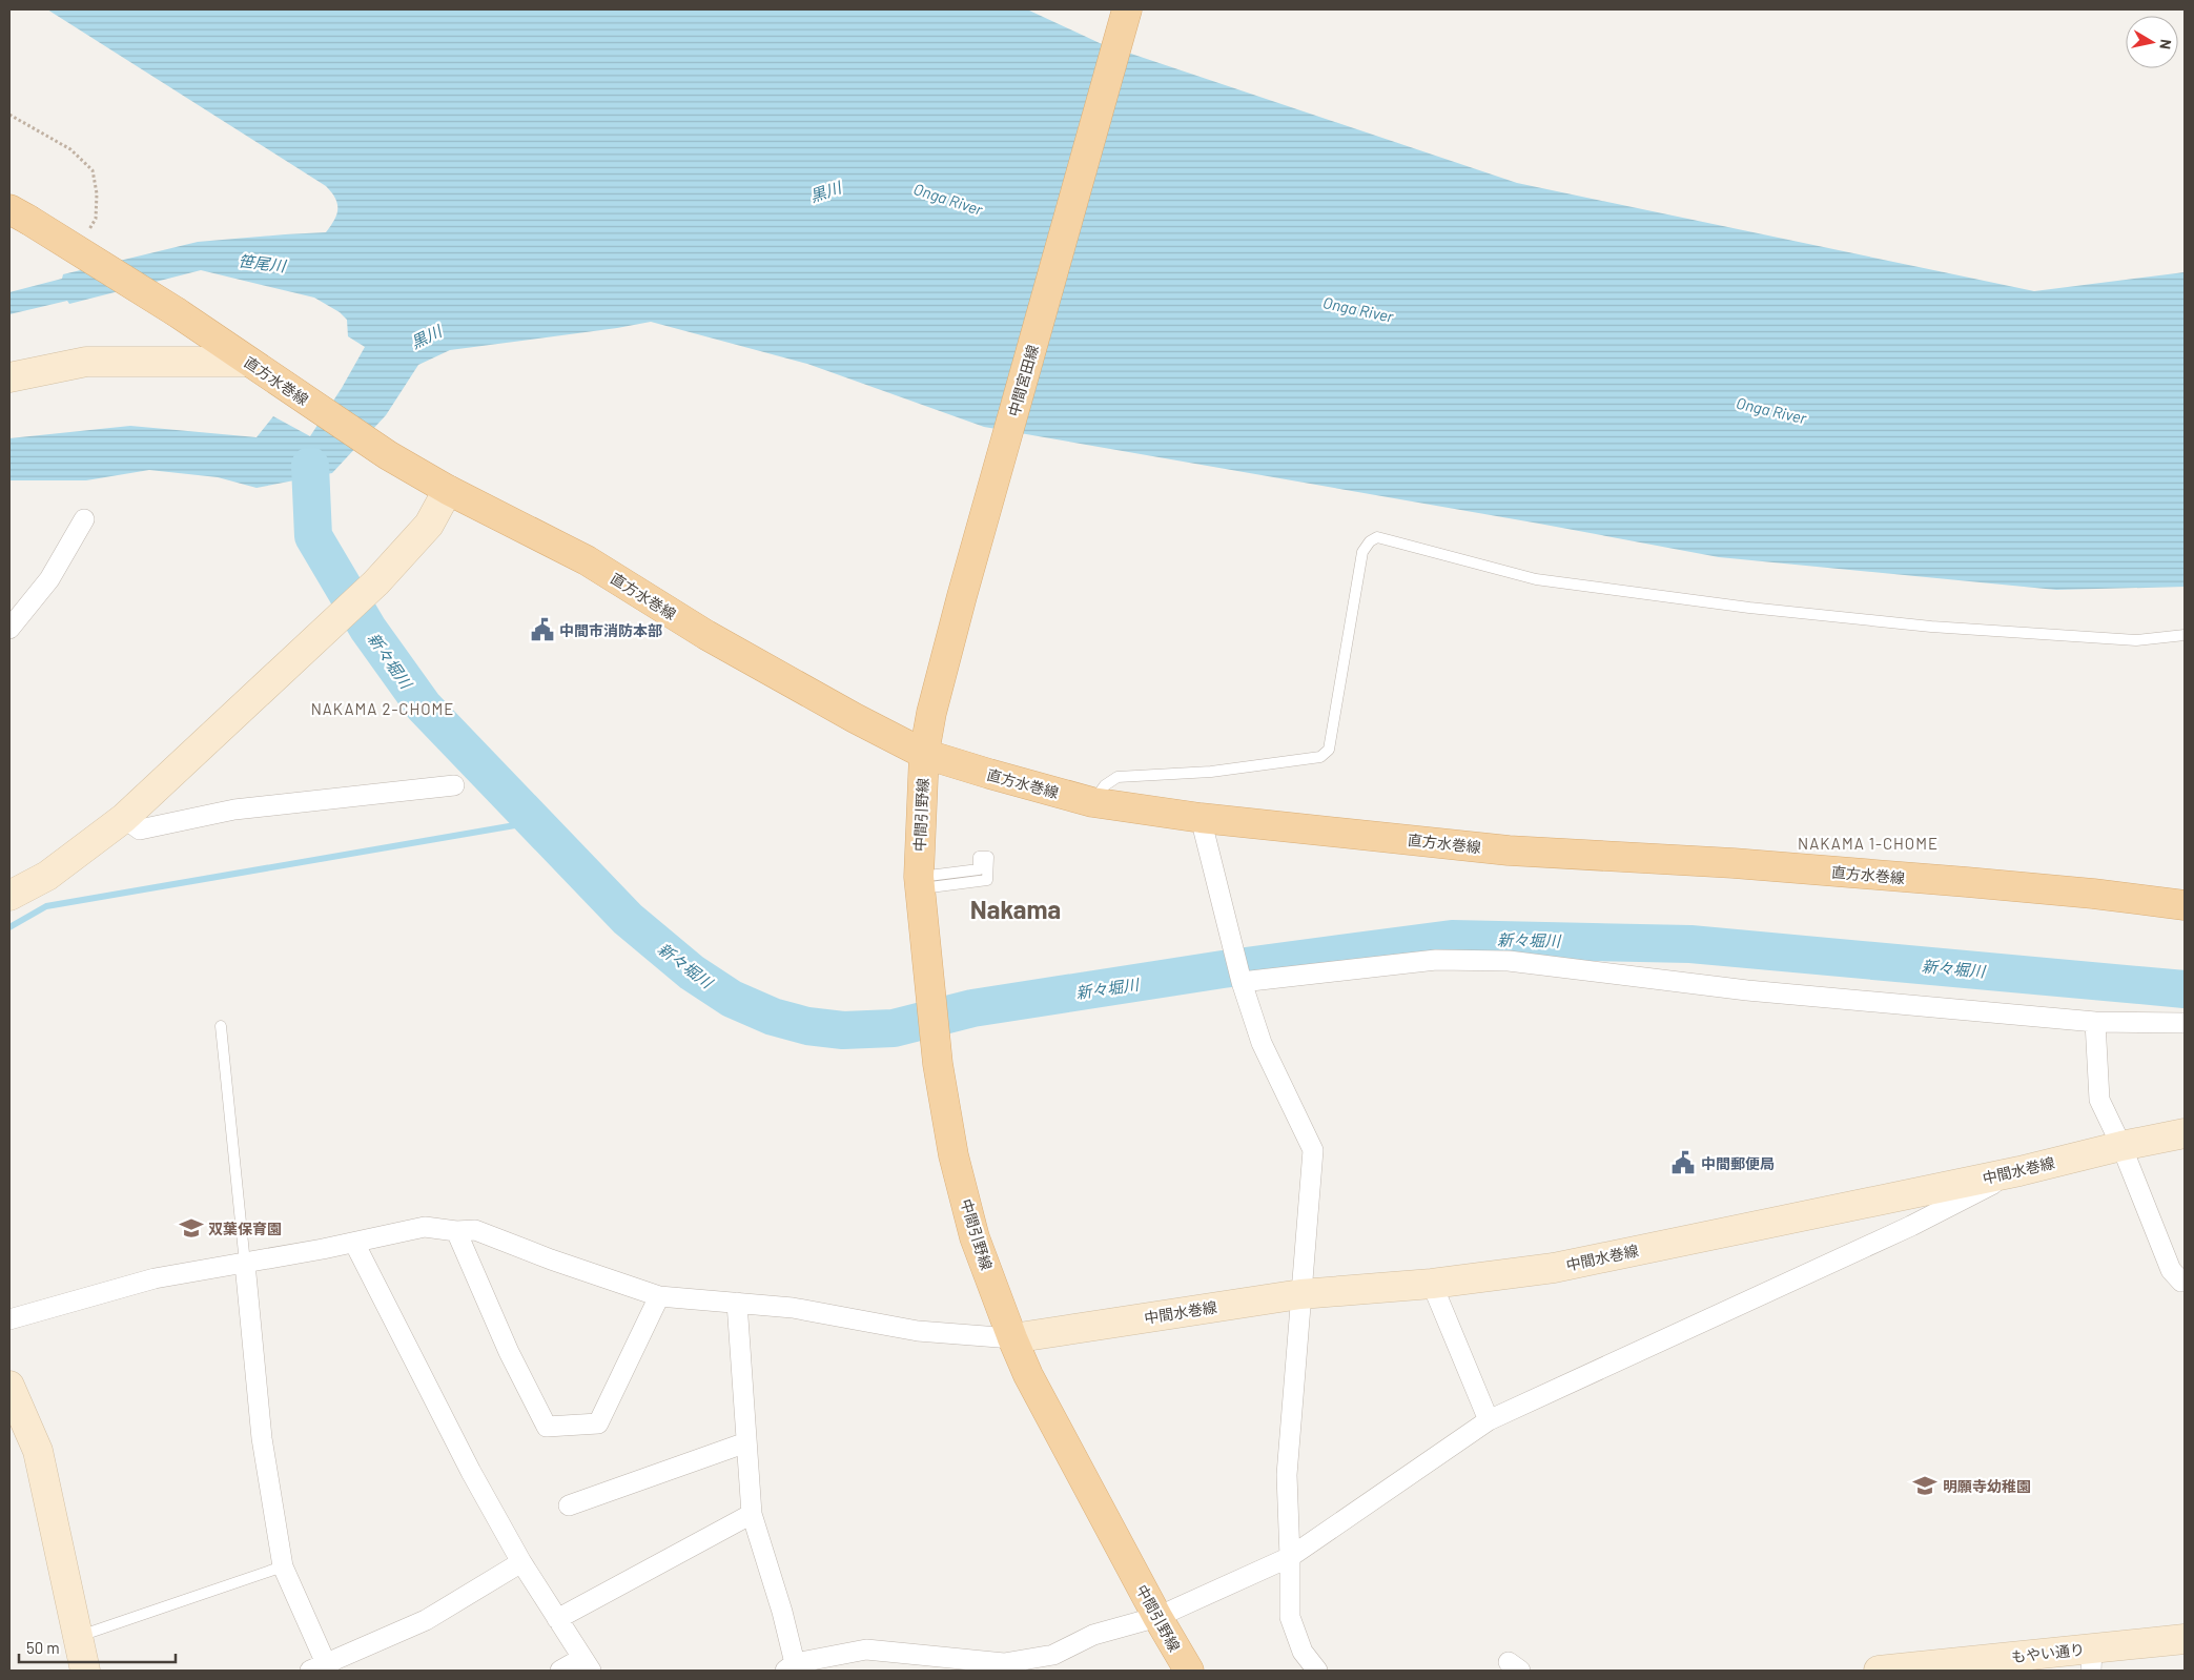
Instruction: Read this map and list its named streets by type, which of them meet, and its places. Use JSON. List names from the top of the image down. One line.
{"streets":{"main road":["直方水巻線","中間宮田線","中間引野線"],"street":["中間水巻線","もやい通り"]},"crossings":[["直方水巻線","中間宮田線"],["直方水巻線","中間引野線"],["中間宮田線","中間引野線"],["中間引野線","中間水巻線"]],"districts":["NAKAMA 2-CHOME","NAKAMA 1-CHOME","Nakama"],"water":["黒川","Onga River","笹尾川","新々堀川"],"places":{"public building":["中間市消防本部","中間郵便局"],"school or university":["双葉保育園","明願寺幼稚園"]},"scale_bar":"50 m","north":"right"}
